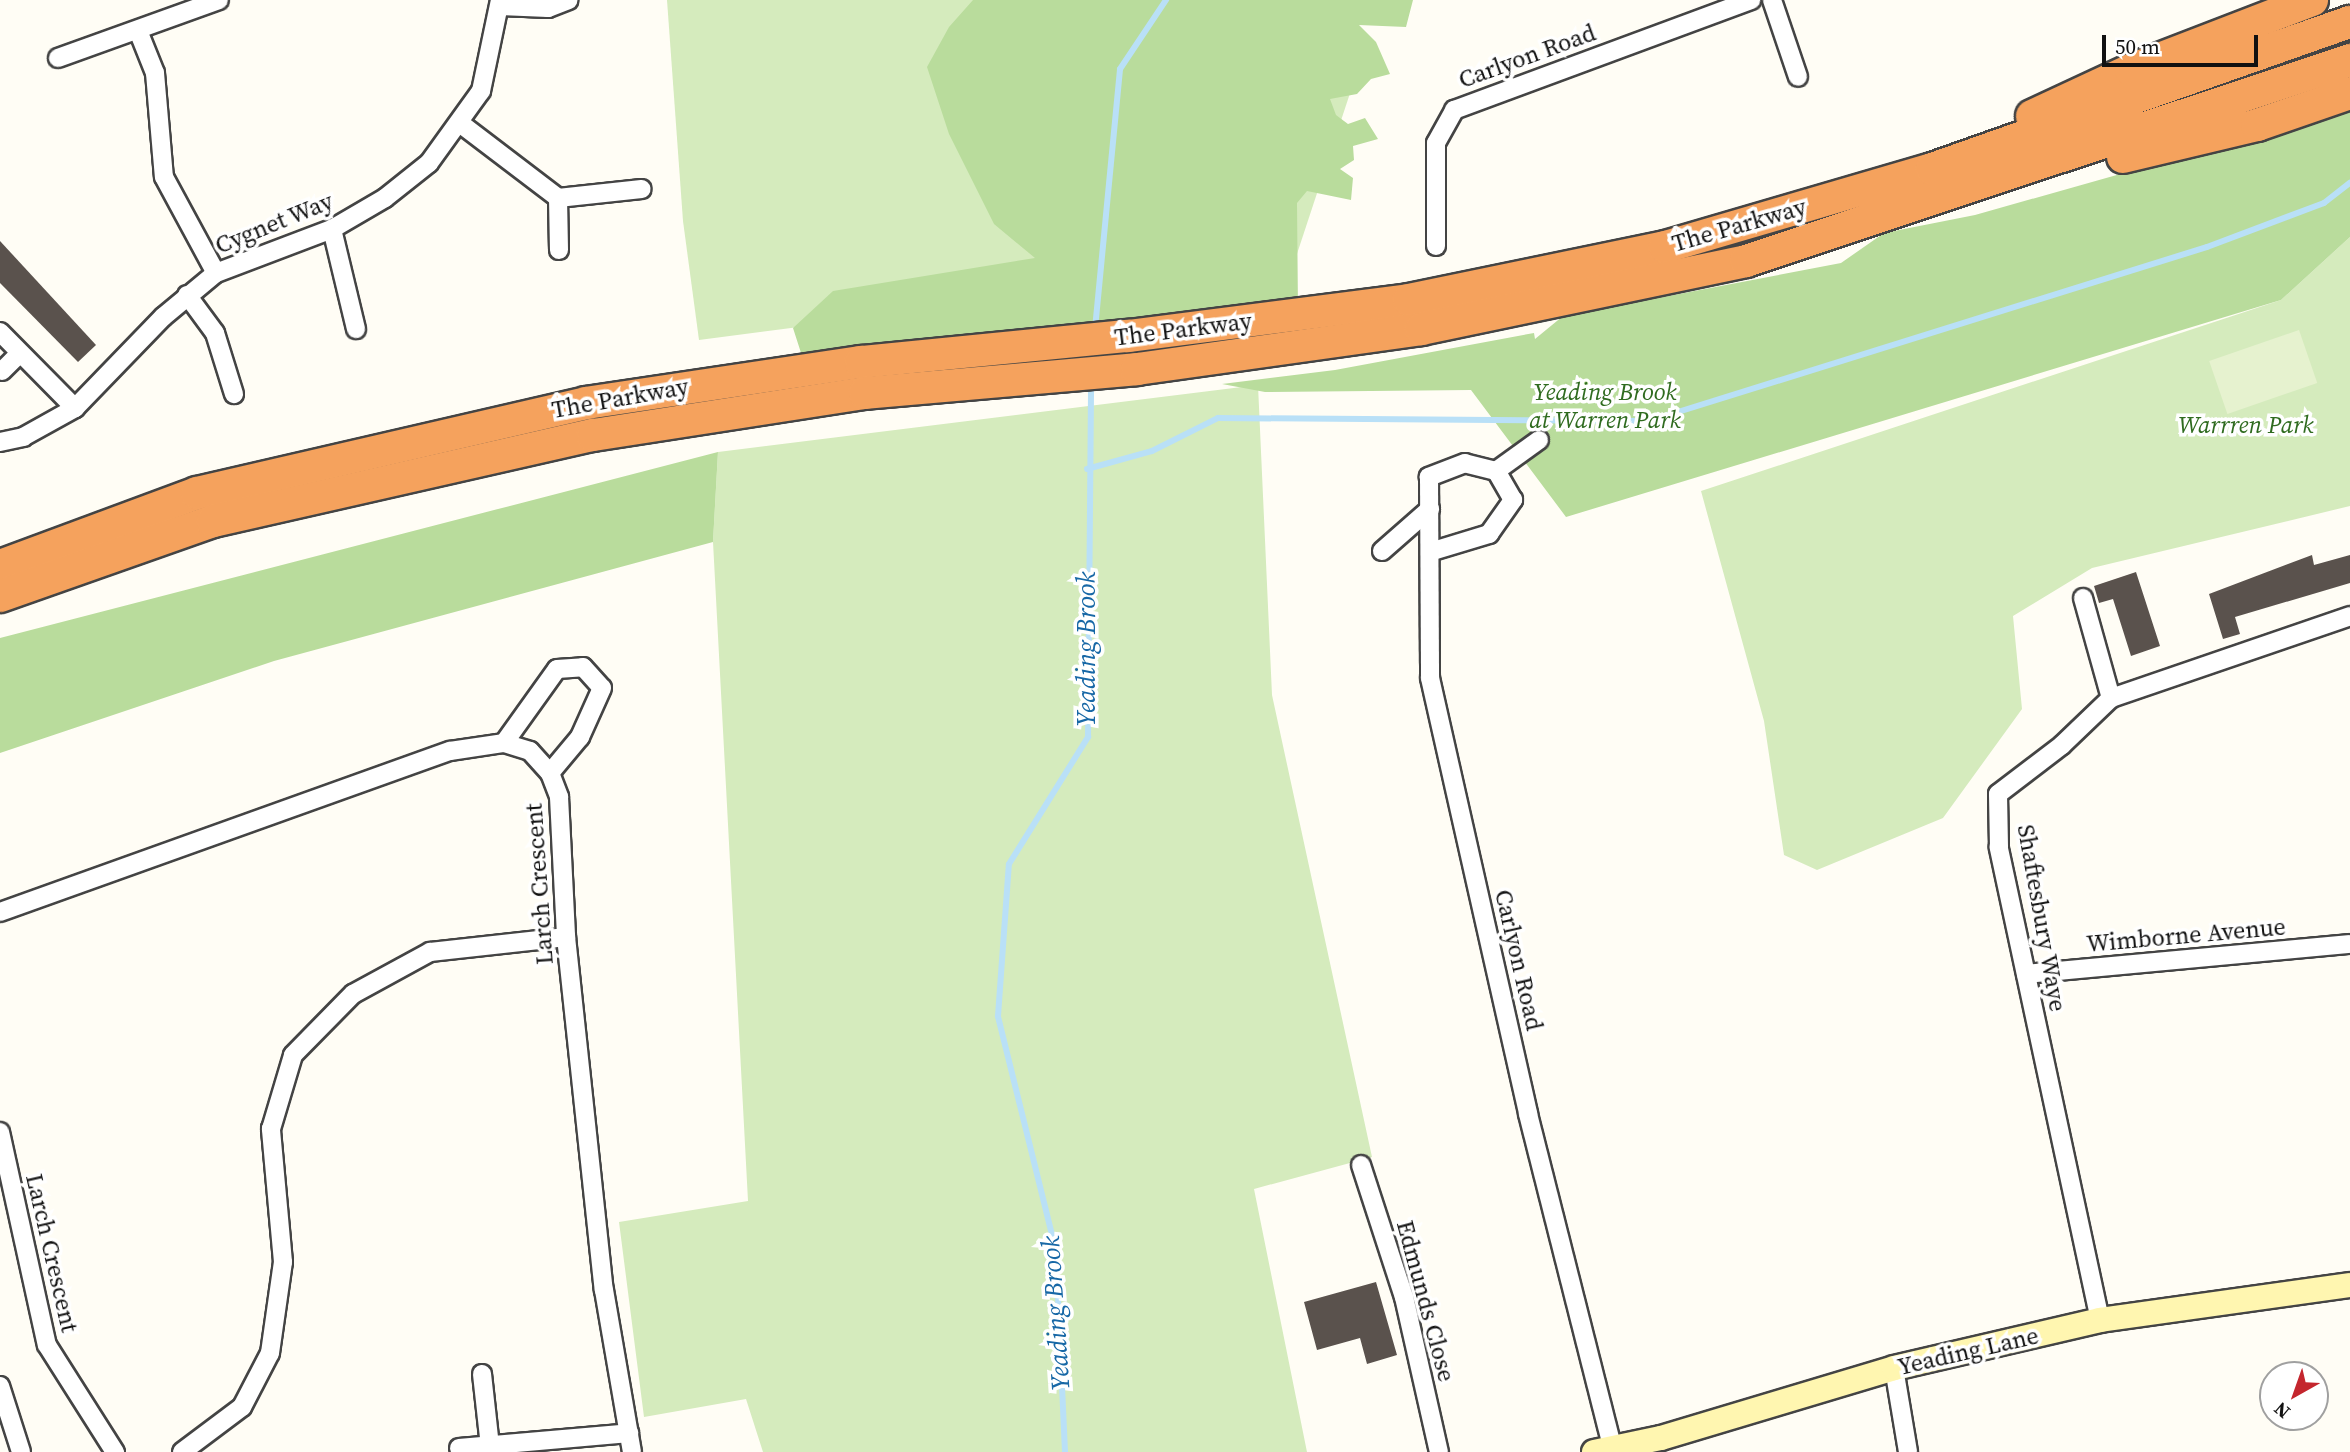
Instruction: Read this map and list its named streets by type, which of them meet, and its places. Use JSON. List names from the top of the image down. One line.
{"streets":{"highway":["The Parkway"],"street":["Carlyon Road","Cygnet Way","Larch Crescent","Shaftesbury Waye","Wimborne Avenue","Edmunds Close","Yeading Lane"]},"crossings":[["Carlyon Road","Yeading Lane"],["Shaftesbury Waye","Wimborne Avenue"],["Shaftesbury Waye","Yeading Lane"]],"water":["Yeading Brook"],"parks":["Yeading Brook at Warren Park","Warrren Park"],"scale_bar":"50 m","north":"bottom left"}
